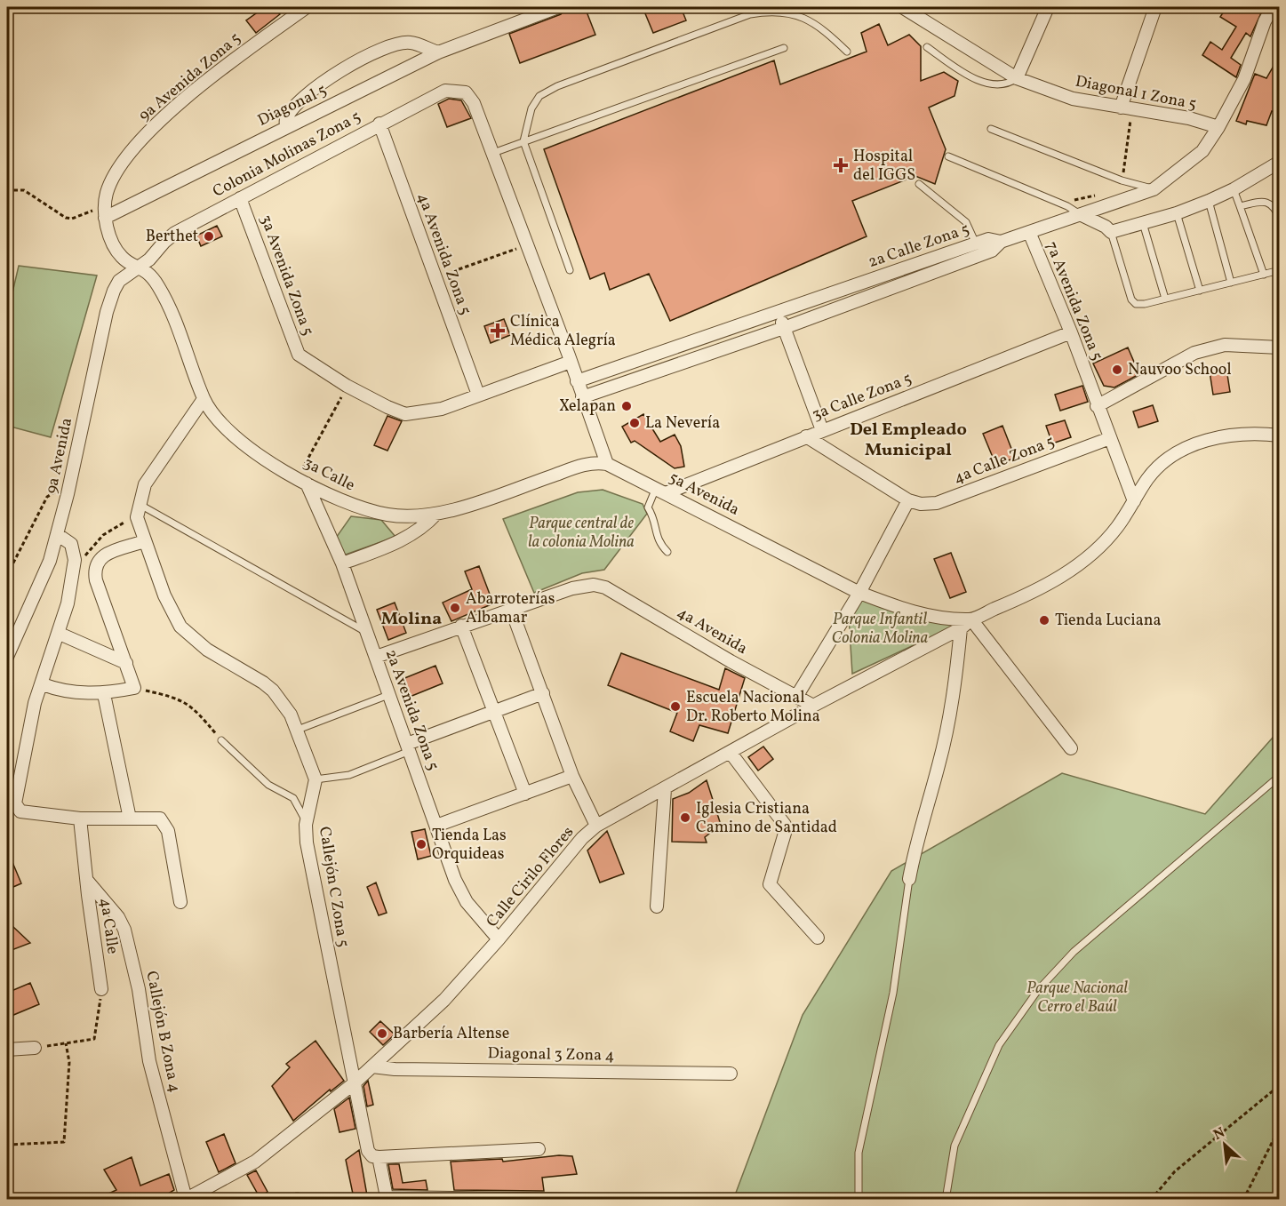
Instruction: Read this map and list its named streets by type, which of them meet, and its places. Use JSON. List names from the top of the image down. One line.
{"streets":{"street":["9a Avenida Zona 5","Diagonal 1 Zona 5","Diagonal 5","Colonia Molinas Zona 5","2a Calle Zona 5","4a Avenida Zona 5","3a Avenida Zona 5","7a Avenida Zona 5","3a Calle Zona 5","9a Avenida","4a Calle Zona 5","3a Calle","5a Avenida","4a Avenida","2a Avenida Zona 5","Calle Cirilo Flores","Callejón C Zona 5","4a Calle","Callejón B Zona 4","Diagonal 3 Zona 4"]},"crossings":[["9a Avenida Zona 5","Diagonal 5"],["Colonia Molinas Zona 5","4a Avenida Zona 5"],["Colonia Molinas Zona 5","3a Avenida Zona 5"],["Colonia Molinas Zona 5","9a Avenida"],["Colonia Molinas Zona 5","3a Calle"],["4a Avenida Zona 5","3a Avenida Zona 5"],["7a Avenida Zona 5","3a Calle Zona 5"],["7a Avenida Zona 5","4a Calle Zona 5"],["7a Avenida Zona 5","5a Avenida"],["3a Calle Zona 5","5a Avenida"],["9a Avenida","3a Calle"],["3a Calle","5a Avenida"],["3a Calle","2a Avenida Zona 5"],["5a Avenida","Calle Cirilo Flores"],["4a Avenida","Calle Cirilo Flores"],["2a Avenida Zona 5","Calle Cirilo Flores"],["Calle Cirilo Flores","Callejón C Zona 5"],["Calle Cirilo Flores","Callejón B Zona 4"],["Calle Cirilo Flores","Diagonal 3 Zona 4"],["4a Calle","Callejón B Zona 4"]],"districts":["Del Empleado Municipal","Molina"],"parks":["Parque central de la colonia Molina","Parque Infantil Colonia Molina","Parque Nacional Cerro el Baúl"],"places":{"health":["Hospital del IGGS","Clínica Médica Alegría"],"other":["Berthet","Nauvoo School","Xelapan","La Nevería","Abarroterías Albamar","Tienda Luciana","Escuela Nacional Dr. Roberto Molina","Iglesia Cristiana Camino de Santidad","Tienda Las Orquideas","Barbería Altense"]},"north":"top left"}
